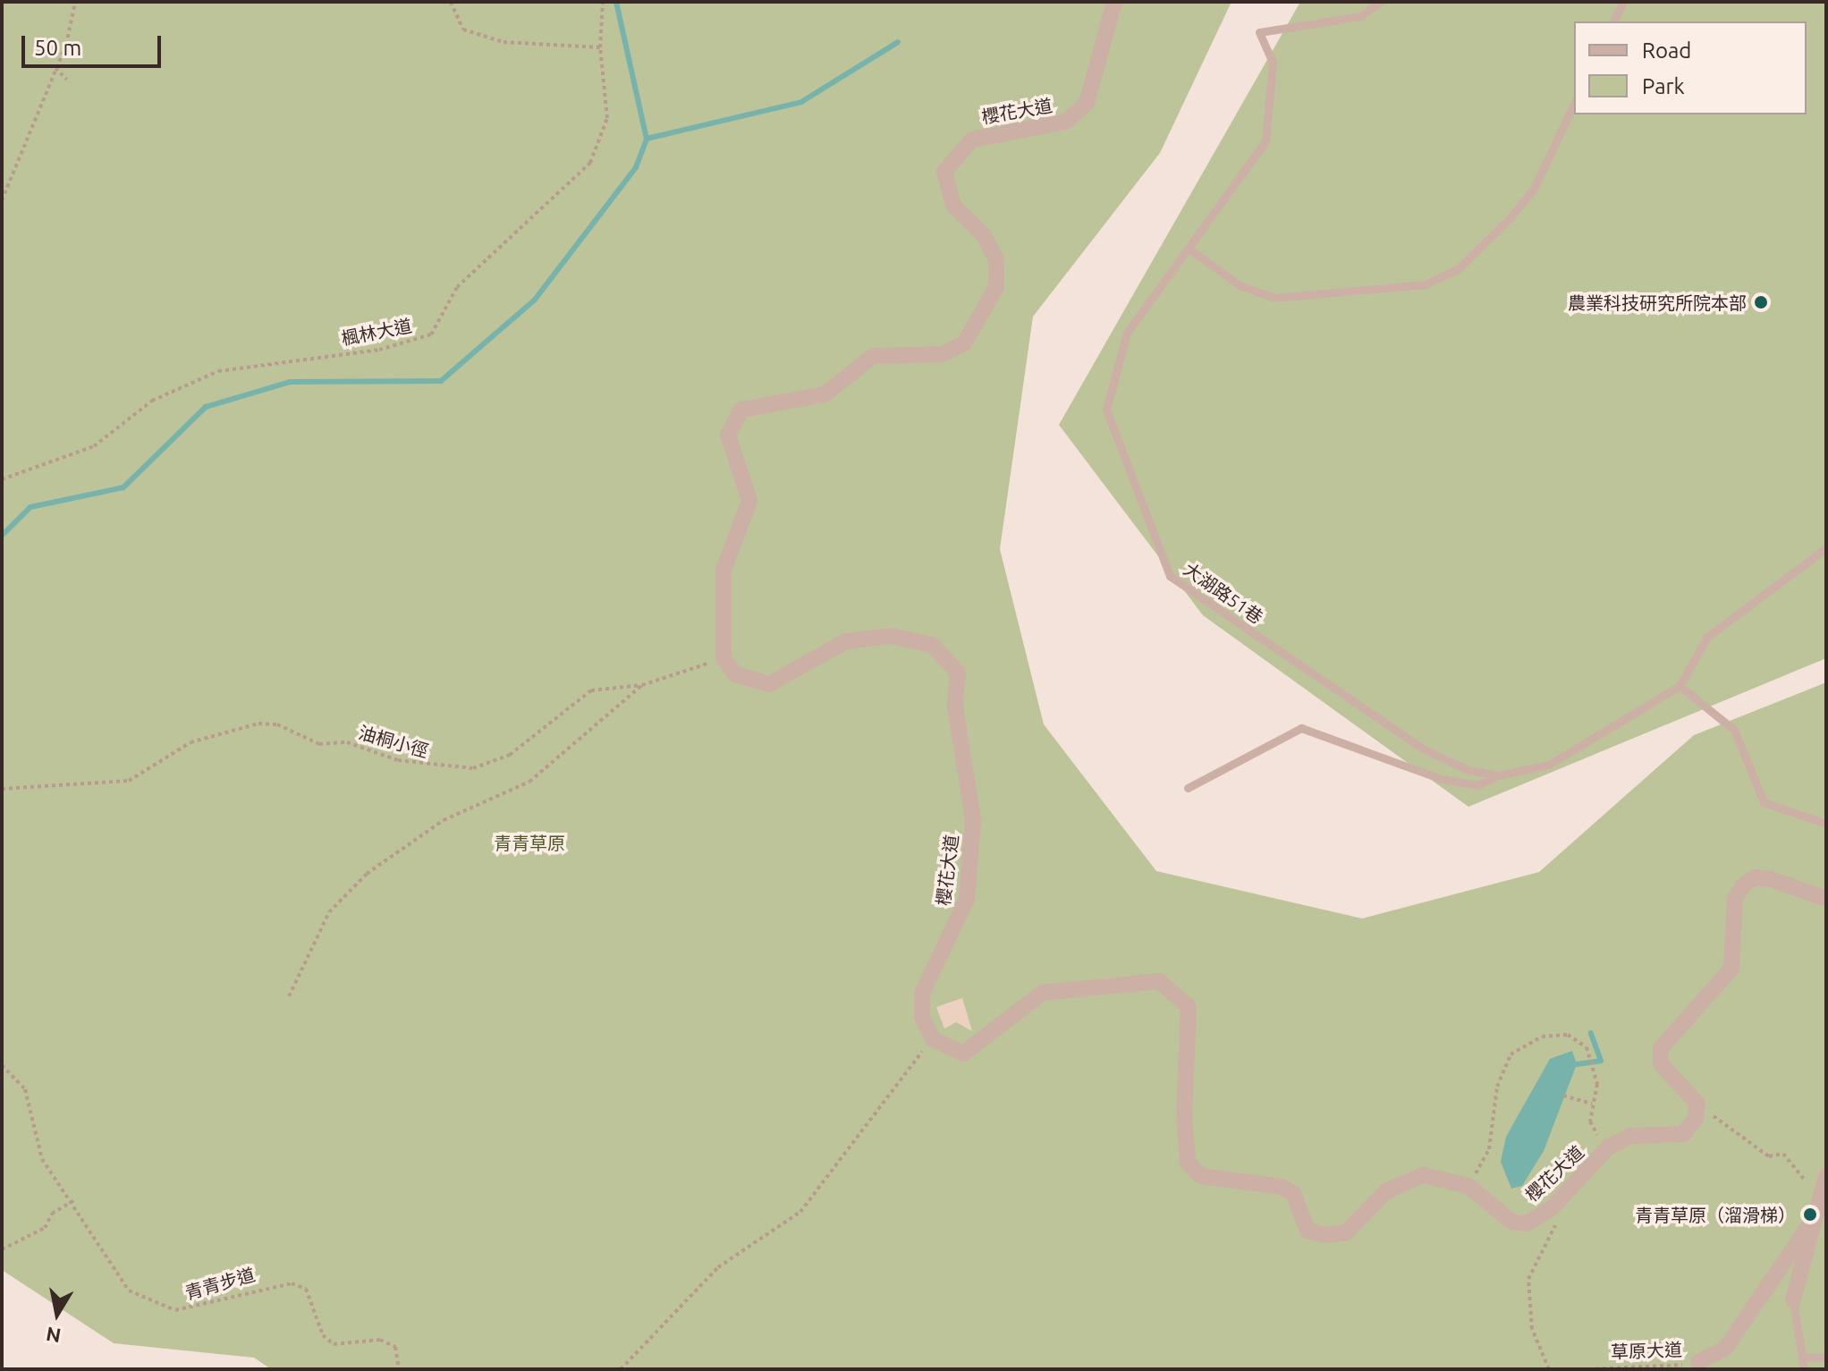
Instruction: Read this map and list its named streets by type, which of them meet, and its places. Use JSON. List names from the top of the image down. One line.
{"streets":{"street":["櫻花大道"],"lane":["大湖路51巷"],"path":["楓林大道","油桐小徑","青青步道","草原大道"]},"crossings":[["櫻花大道","油桐小徑"]],"parks":["青青草原"],"places":["農業科技研究所院本部","青青草原（溜滑梯）"],"legend":["Road","Park"],"scale_bar":"50 m","north":"bottom"}
